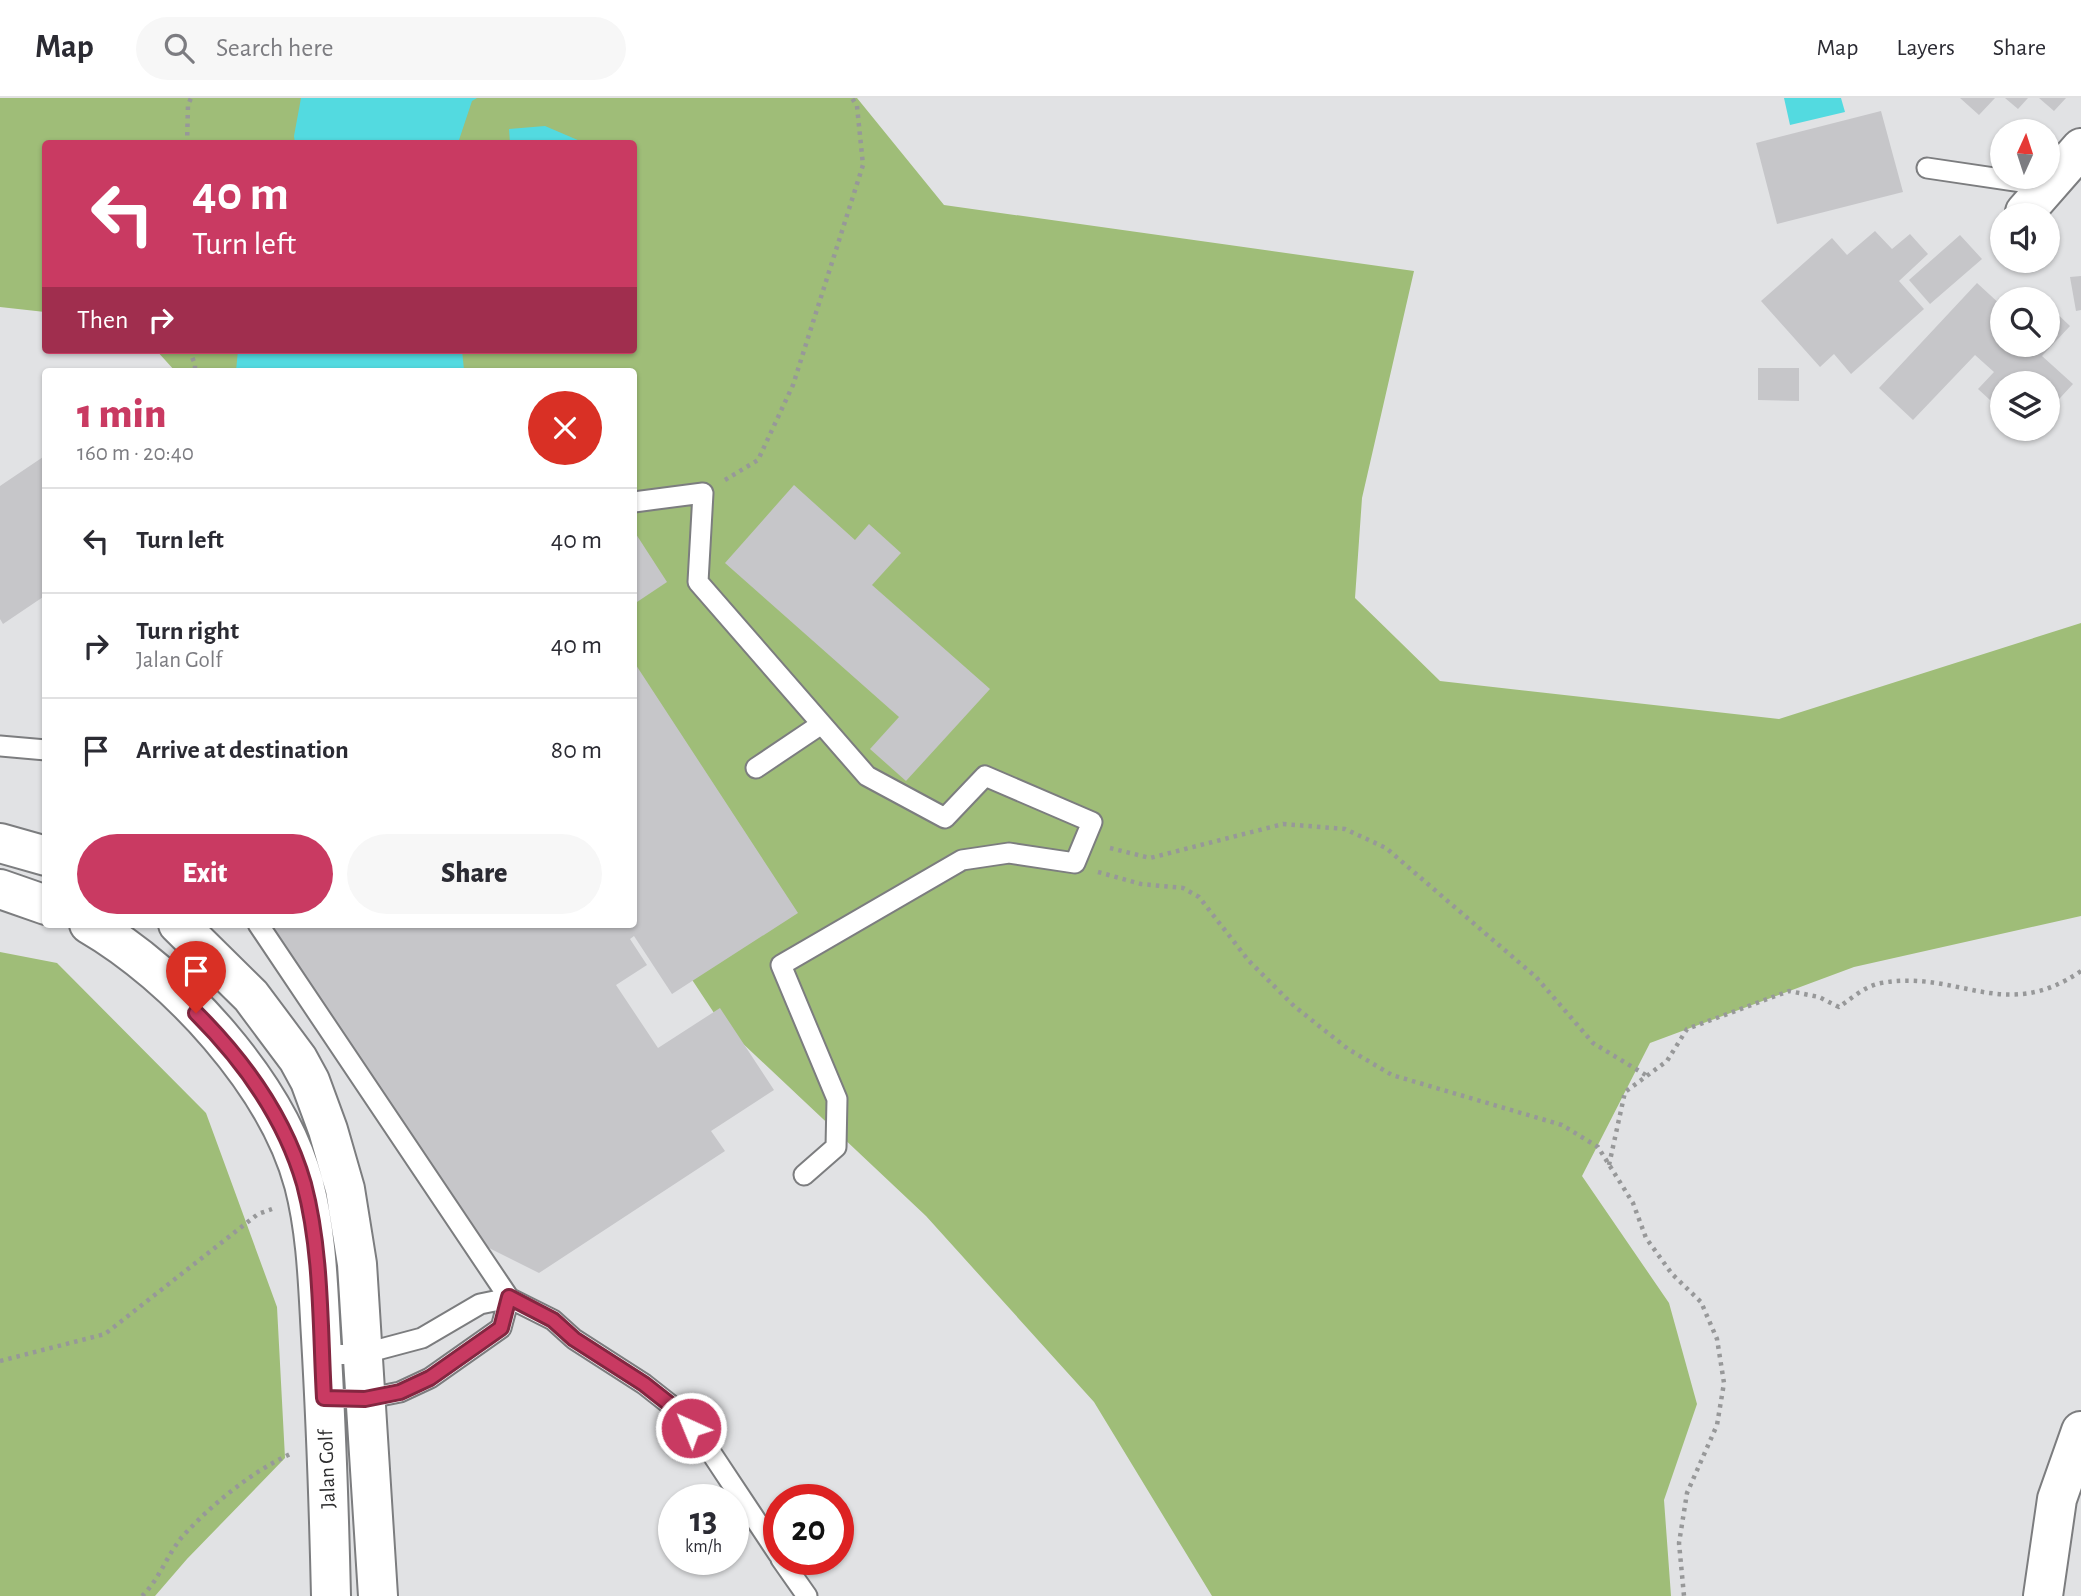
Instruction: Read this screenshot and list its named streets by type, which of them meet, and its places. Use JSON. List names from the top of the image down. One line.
{"streets":{"street":["Jalan Golf"]},"north":"top","page":{"header":"Map","search":"Search here","nav":["Map","Layers","Share"],"turn":["40 m","Turn left"],"then":"Then","heading":["1 min","160 m · 20:40"],"list":[{"name":"Turn left","value":"40 m"},{"name":"Turn right","note":"Jalan Golf","value":"40 m"},{"name":"Arrive at destination","value":"80 m"}],"buttons":["Exit","Share"],"speed":"13 km/h","limit":"20"}}
